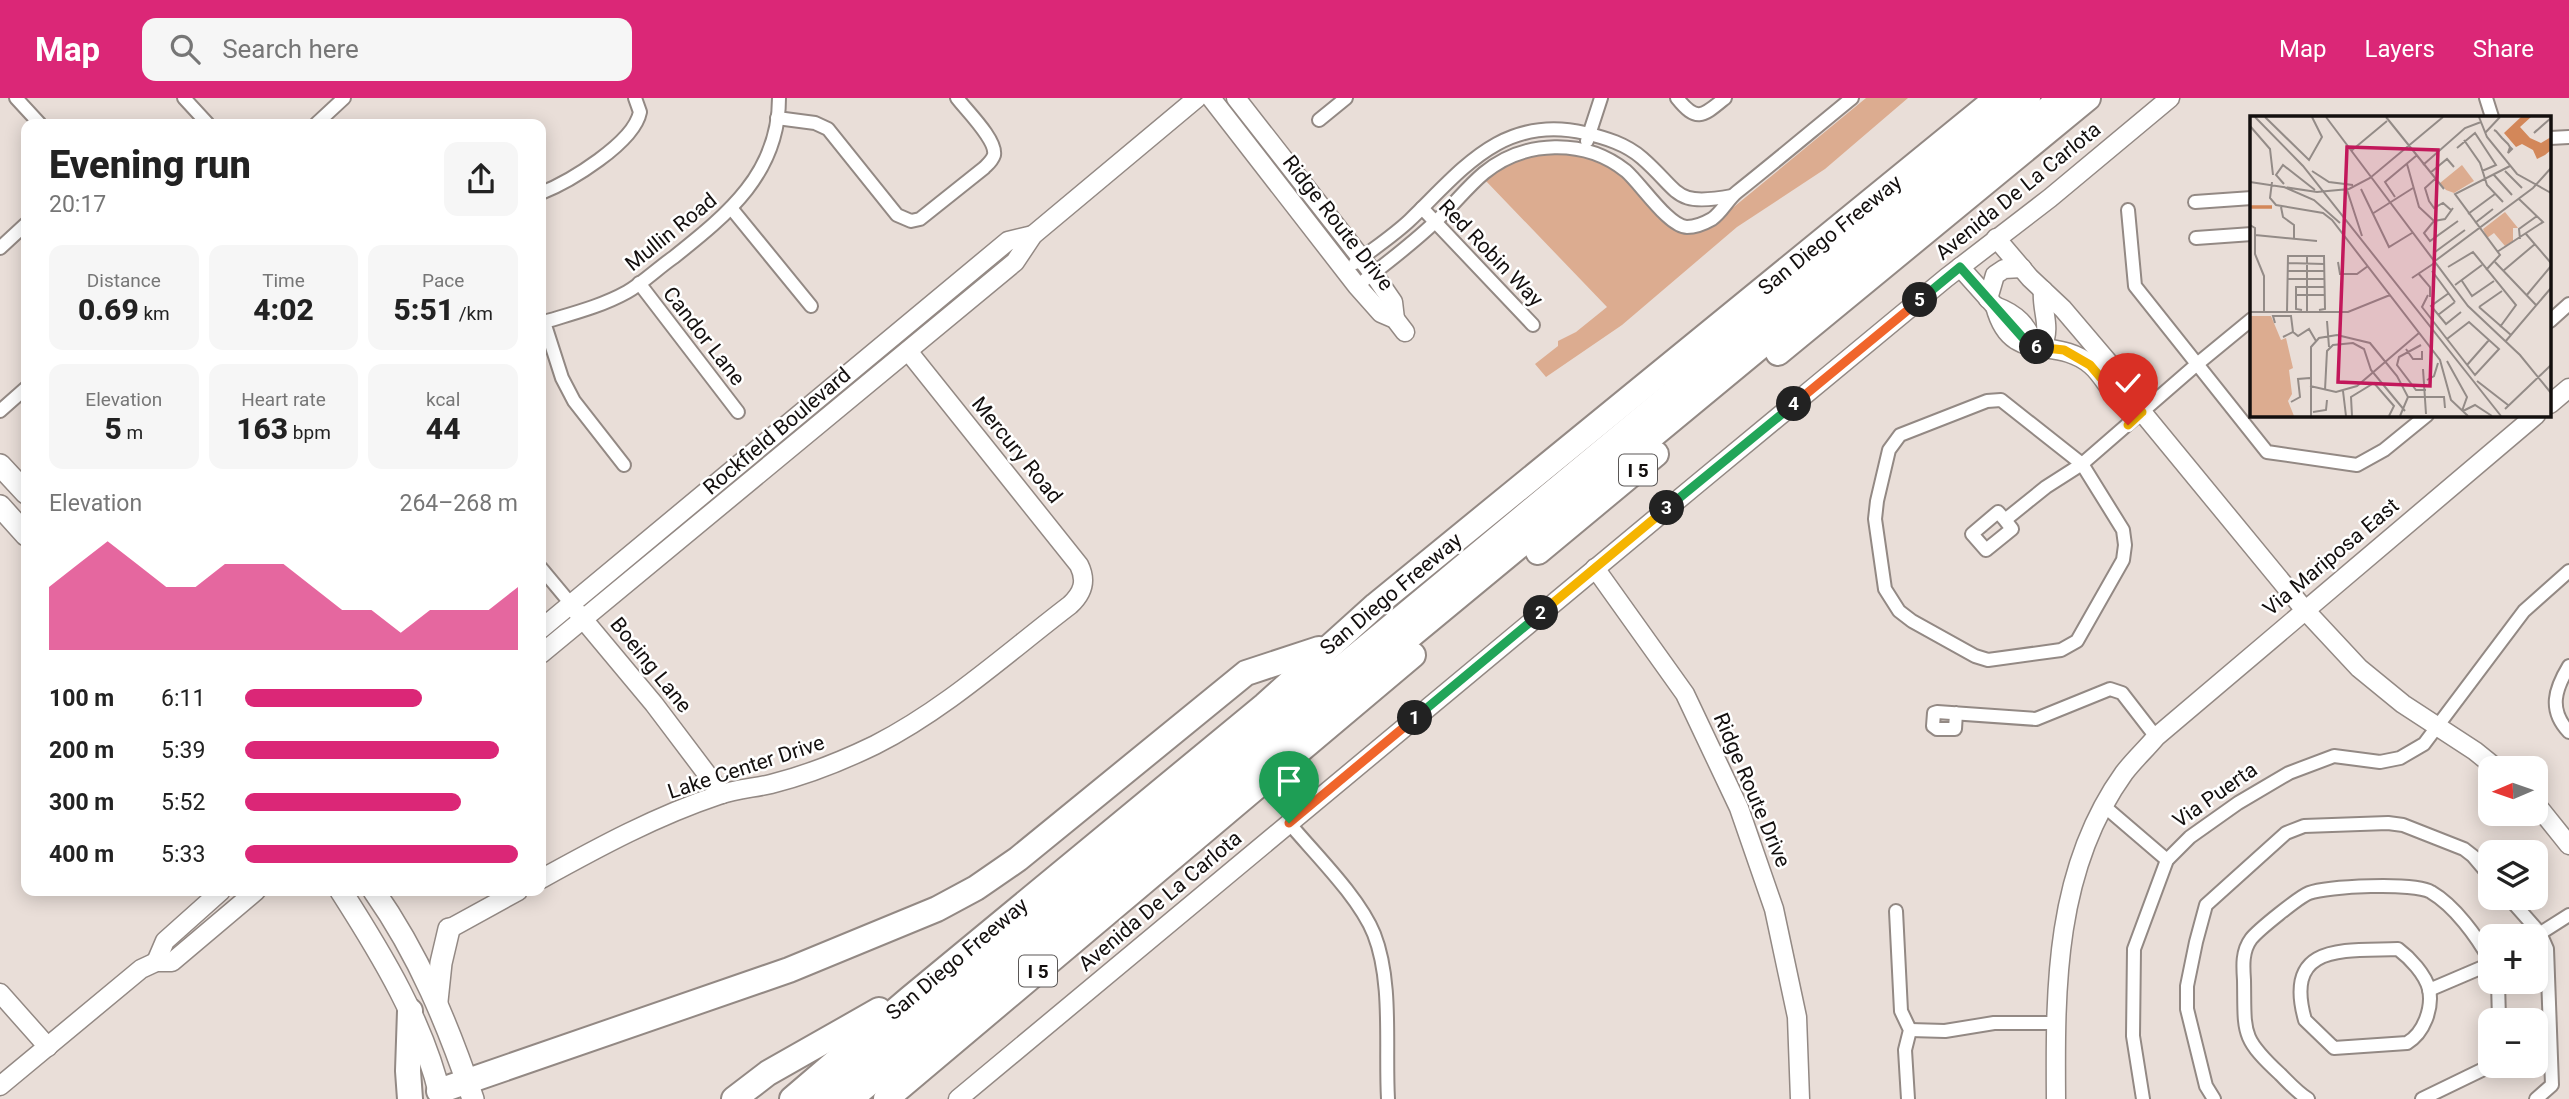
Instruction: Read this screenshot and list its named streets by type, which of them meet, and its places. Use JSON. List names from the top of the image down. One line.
{"streets":{"highway":["San Diego Freeway","I 5"],"main road":["Avenida De La Carlota","Ridge Route Drive","Rockfield Boulevard","Mercury Road","Via Mariposa East","Boeing Lane","Lake Center Drive"],"street":["Mullin Road","Red Robin Way","Candor Lane","Via Puerta"]},"crossings":[["Avenida De La Carlota","Ridge Route Drive"],["Mullin Road","Candor Lane"],["Rockfield Boulevard","Mercury Road"],["Rockfield Boulevard","Boeing Lane"],["Mercury Road","Lake Center Drive"],["Boeing Lane","Lake Center Drive"]],"north":"left","page":{"header":"Map","search":"Search here","nav":["Map","Layers","Share"],"heading":["Evening run","20:17"],"stats":[["Distance","0.69 km"],["Time","4:02"],["Pace","5:51 /km"],["Elevation","5 m"],["Heart rate","163 bpm"],["kcal","44"]],"pins":["5","6","4","3","2","1"],"chart":["Elevation","264–268 m"],"list":[{"name":"100 m","note":"6:11"},{"name":"200 m","note":"5:39"},{"name":"300 m","note":"5:52"},{"name":"400 m","note":"5:33"}],"map_buttons":["+","−"]}}
